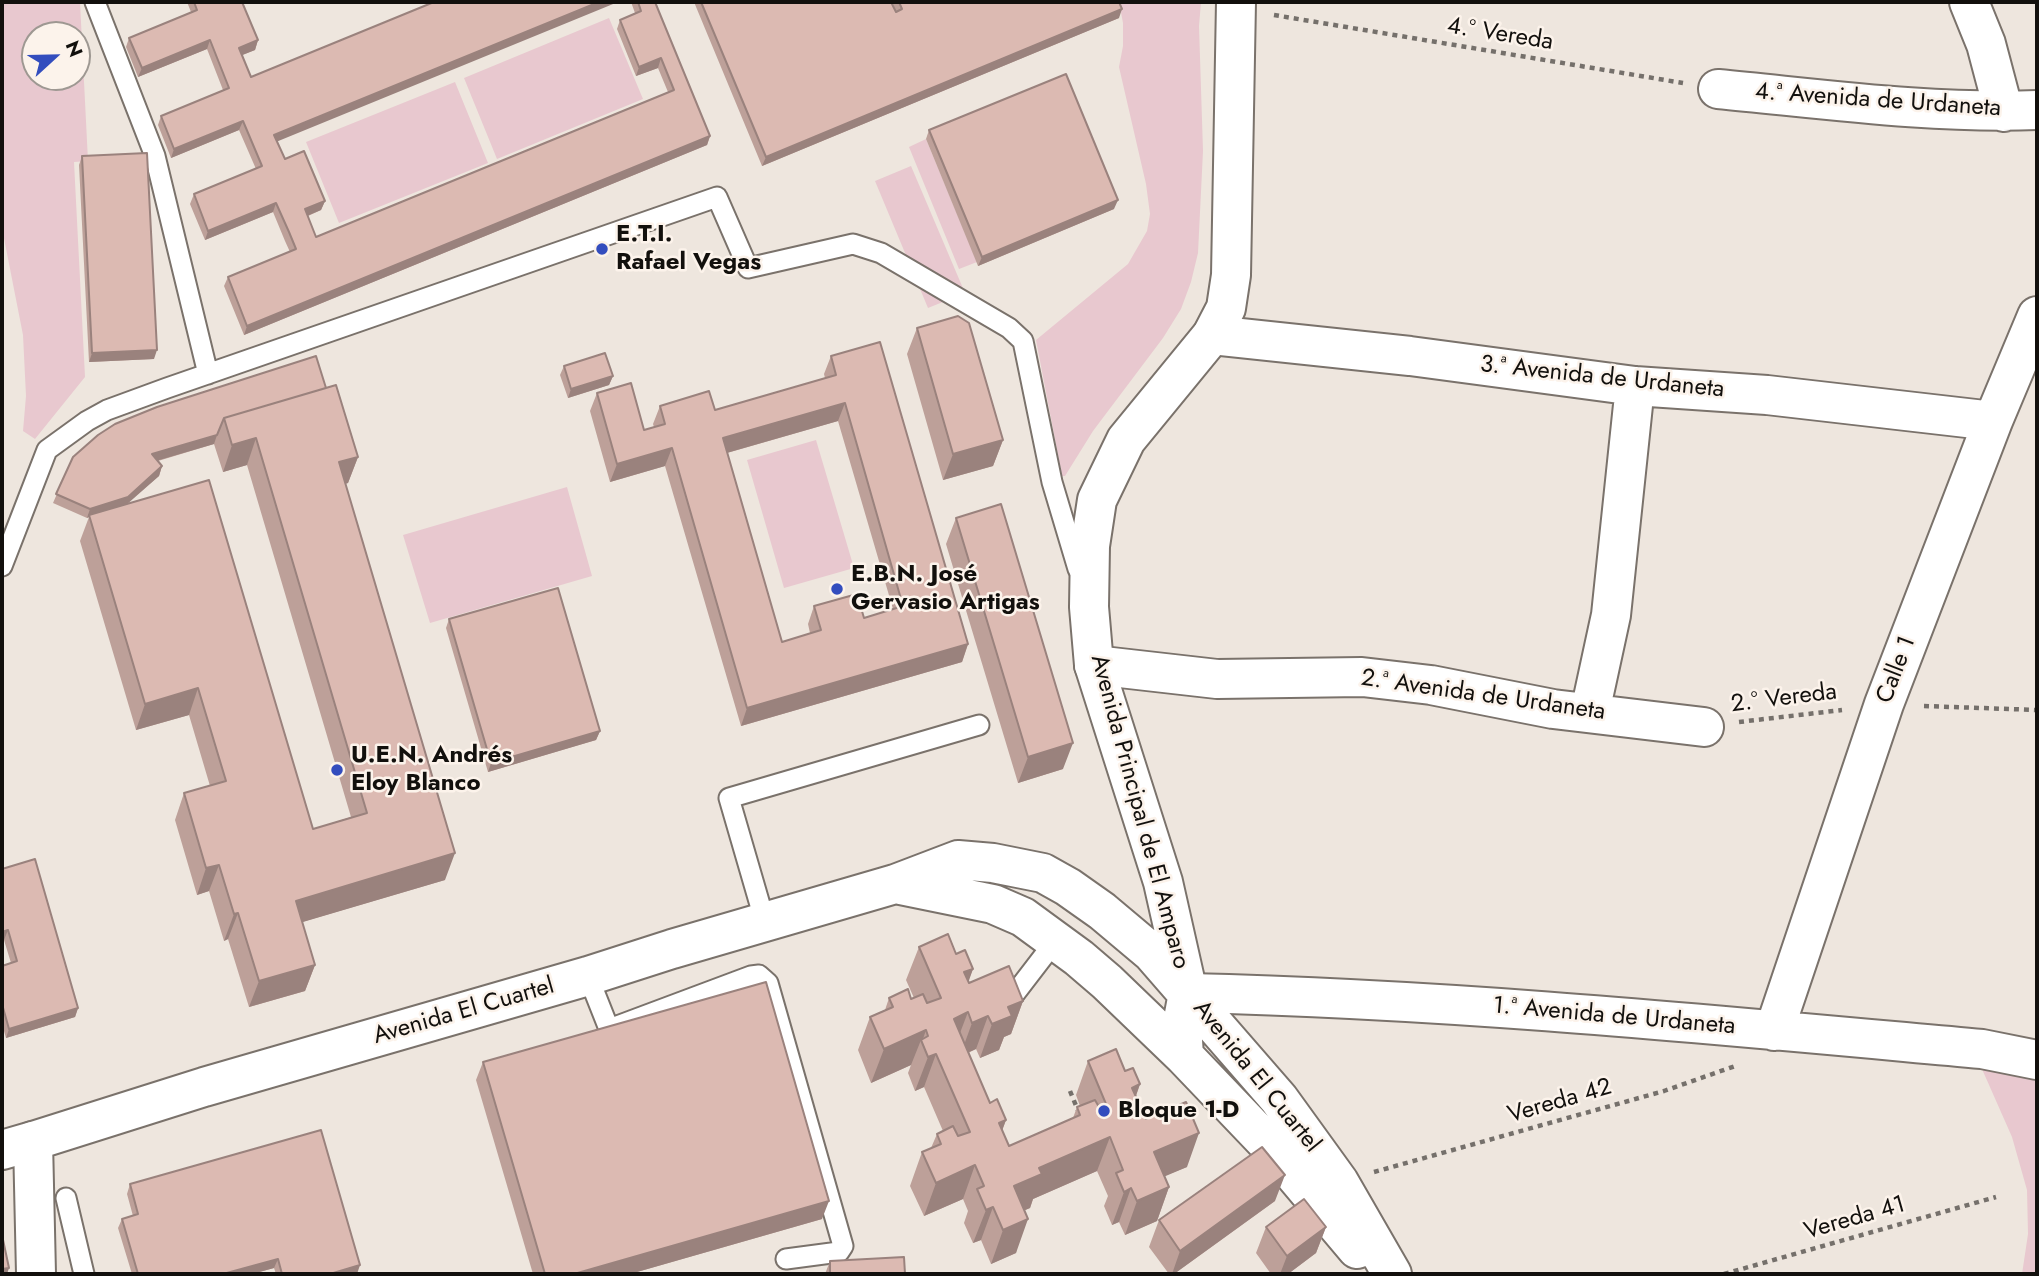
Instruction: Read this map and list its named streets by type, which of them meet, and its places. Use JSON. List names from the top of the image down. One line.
{"streets":{"street":["4.ª Avenida de Urdaneta","3.ª Avenida de Urdaneta","Calle 1","2.ª Avenida de Urdaneta","Avenida Principal de El Amparo","Avenida El Cuartel","1.ª Avenida de Urdaneta"],"path":["4.° Vereda","2.° Vereda","Vereda 42","Vereda 41"]},"crossings":[["4.° Vereda","4.ª Avenida de Urdaneta"],["4.° Vereda","Avenida Principal de El Amparo"],["3.ª Avenida de Urdaneta","Calle 1"],["3.ª Avenida de Urdaneta","Avenida Principal de El Amparo"],["Calle 1","2.° Vereda"],["Calle 1","1.ª Avenida de Urdaneta"],["Calle 1","Vereda 42"],["2.ª Avenida de Urdaneta","2.° Vereda"],["2.ª Avenida de Urdaneta","Avenida Principal de El Amparo"],["Avenida Principal de El Amparo","Avenida El Cuartel"],["Avenida Principal de El Amparo","1.ª Avenida de Urdaneta"],["Avenida El Cuartel","1.ª Avenida de Urdaneta"],["Avenida El Cuartel","Vereda 42"],["1.ª Avenida de Urdaneta","Vereda 42"]],"places":["E.T.I. Rafael Vegas","E.B.N. José Gervasio Artigas","U.E.N. Andrés Eloy Blanco","Bloque 1-D"],"north":"right"}
